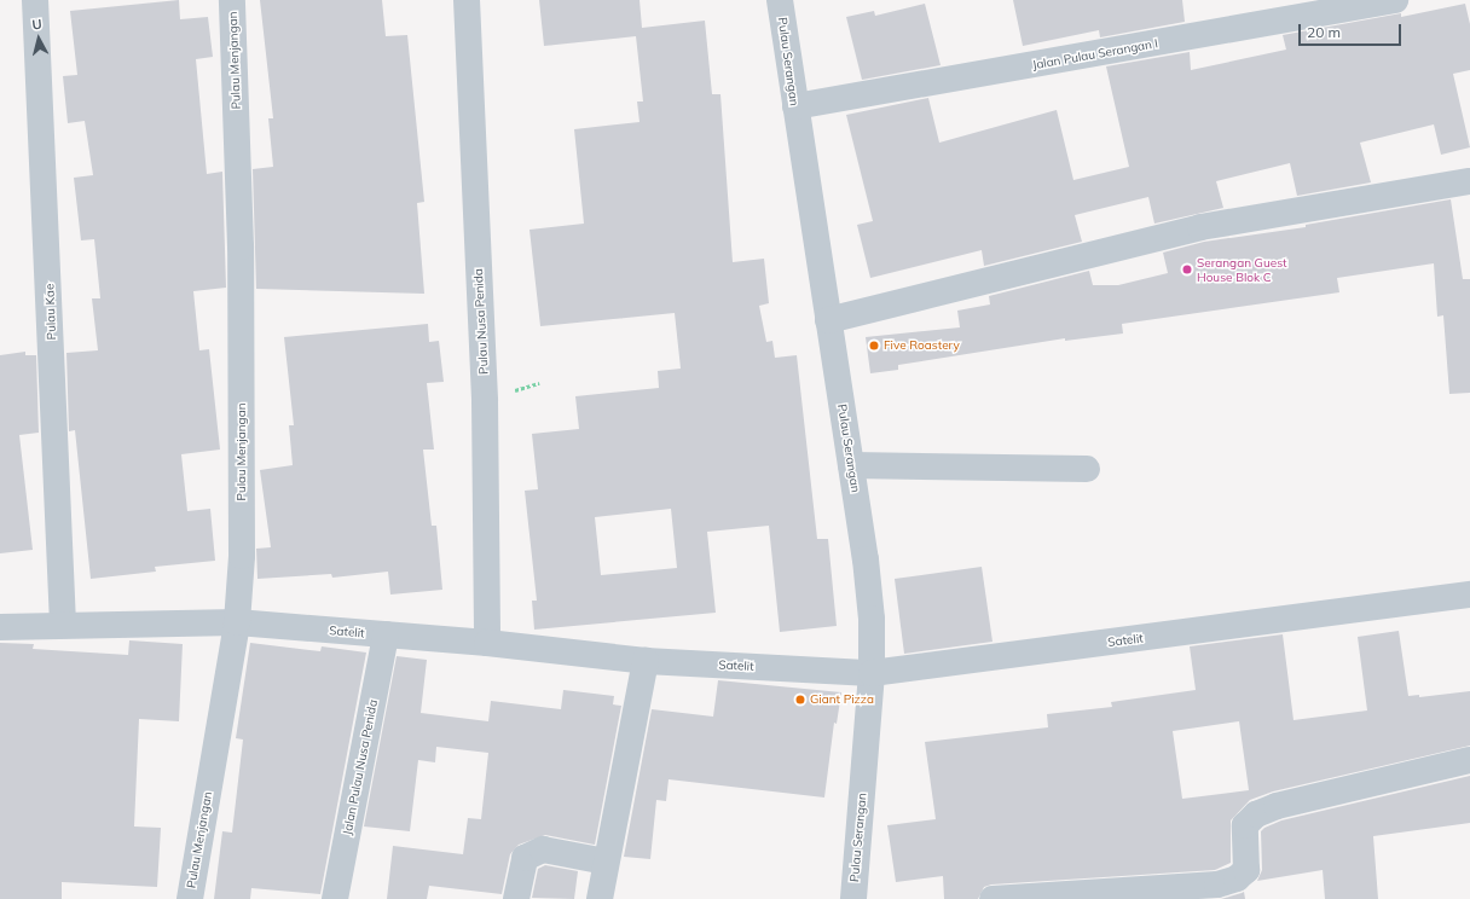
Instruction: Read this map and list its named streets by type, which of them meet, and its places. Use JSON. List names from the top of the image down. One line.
{"streets":{"street":["Jalan Pulau Serangan I","Pulau Menjangan","Pulau Serangan","Pulau Kae","Pulau Nusa Penida","Satelit","Jalan Pulau Nusa Penida"]},"crossings":[["Jalan Pulau Serangan I","Pulau Serangan"],["Pulau Menjangan","Satelit"],["Pulau Serangan","Satelit"],["Pulau Kae","Satelit"],["Pulau Nusa Penida","Satelit"],["Satelit","Jalan Pulau Nusa Penida"]],"places":["Serangan Guest House Blok C","Five Roastery","Giant Pizza"],"scale_bar":"20 m","north":"top"}
